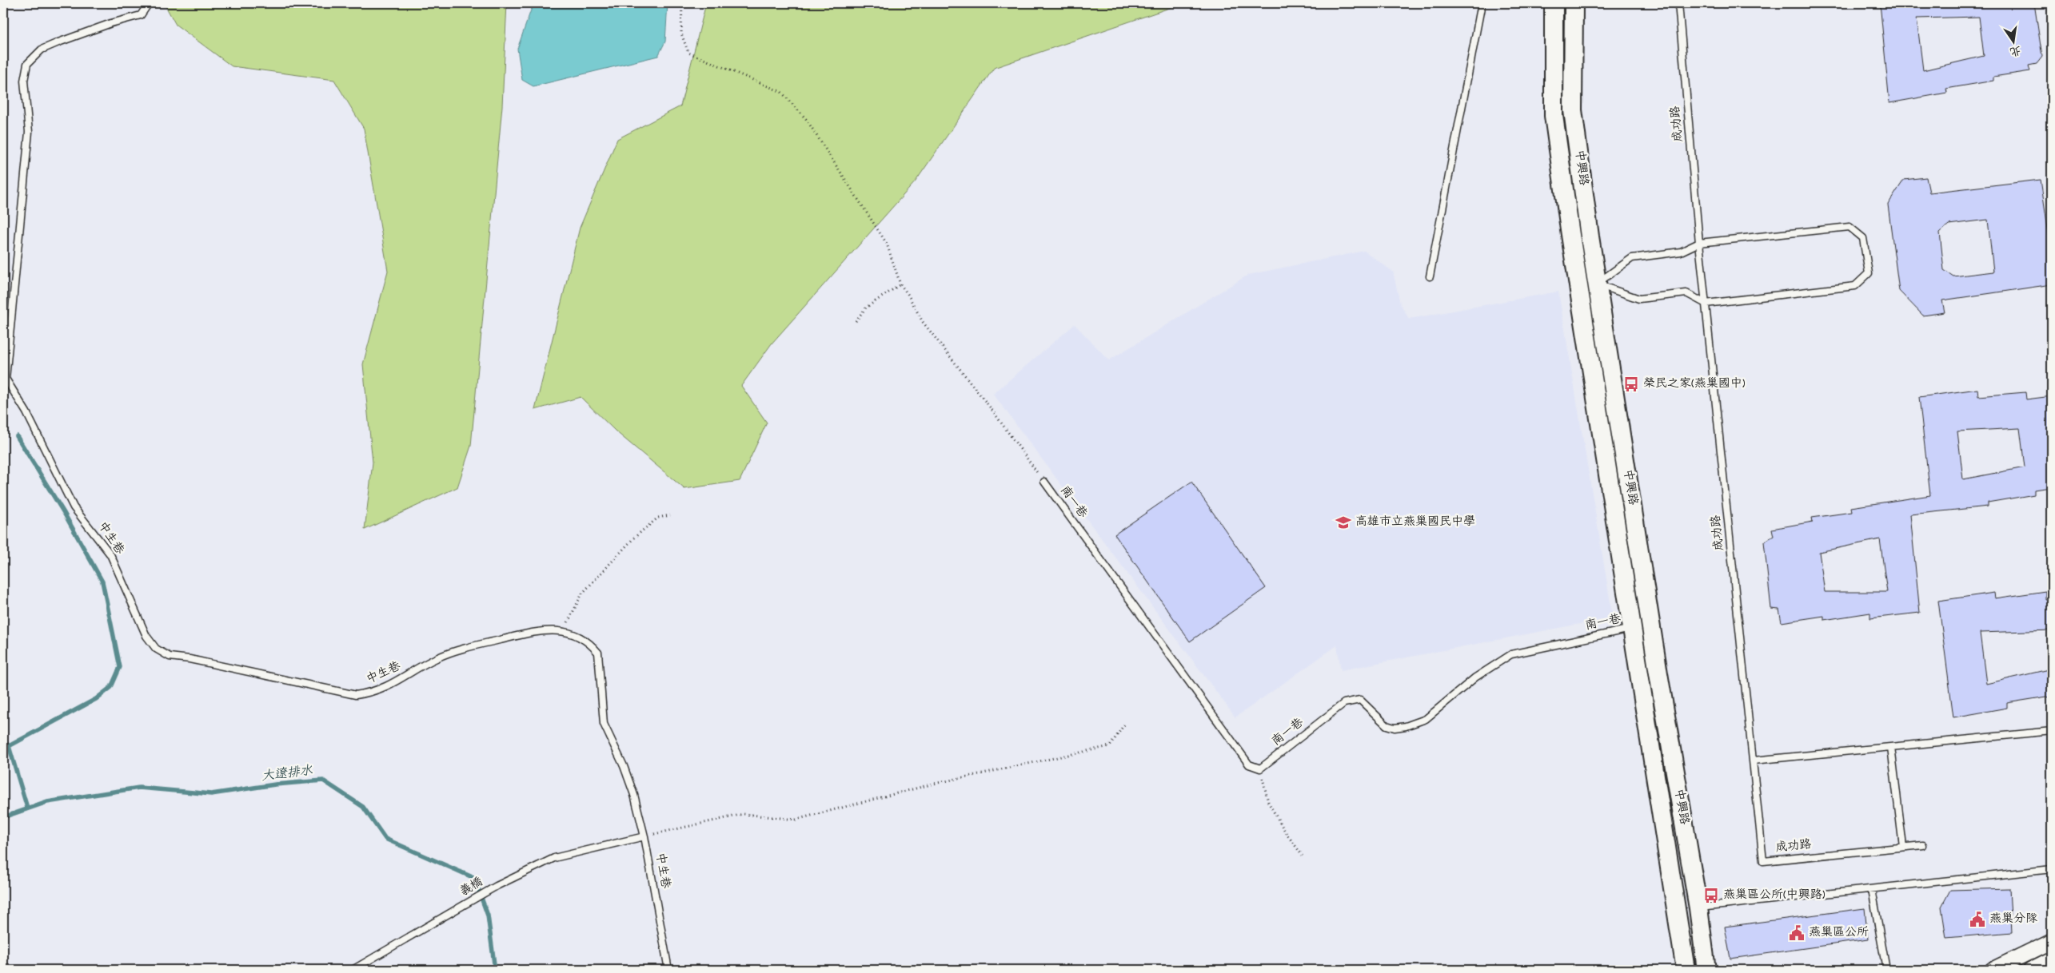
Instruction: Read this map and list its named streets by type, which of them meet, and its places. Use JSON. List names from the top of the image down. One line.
{"streets":{"main road":["中興路"],"lane":["成功路","南一巷","中生巷","義橋"]},"crossings":[["中興路","南一巷"],["中生巷","義橋"]],"water":["大遼排水"],"places":{"bus stop":["榮民之家(燕巢國中)","燕巢區公所(中興路)"],"school or university":["高雄市立燕巢國民中學"],"public building":["燕巢分隊","燕巢區公所"]},"north":"bottom"}
